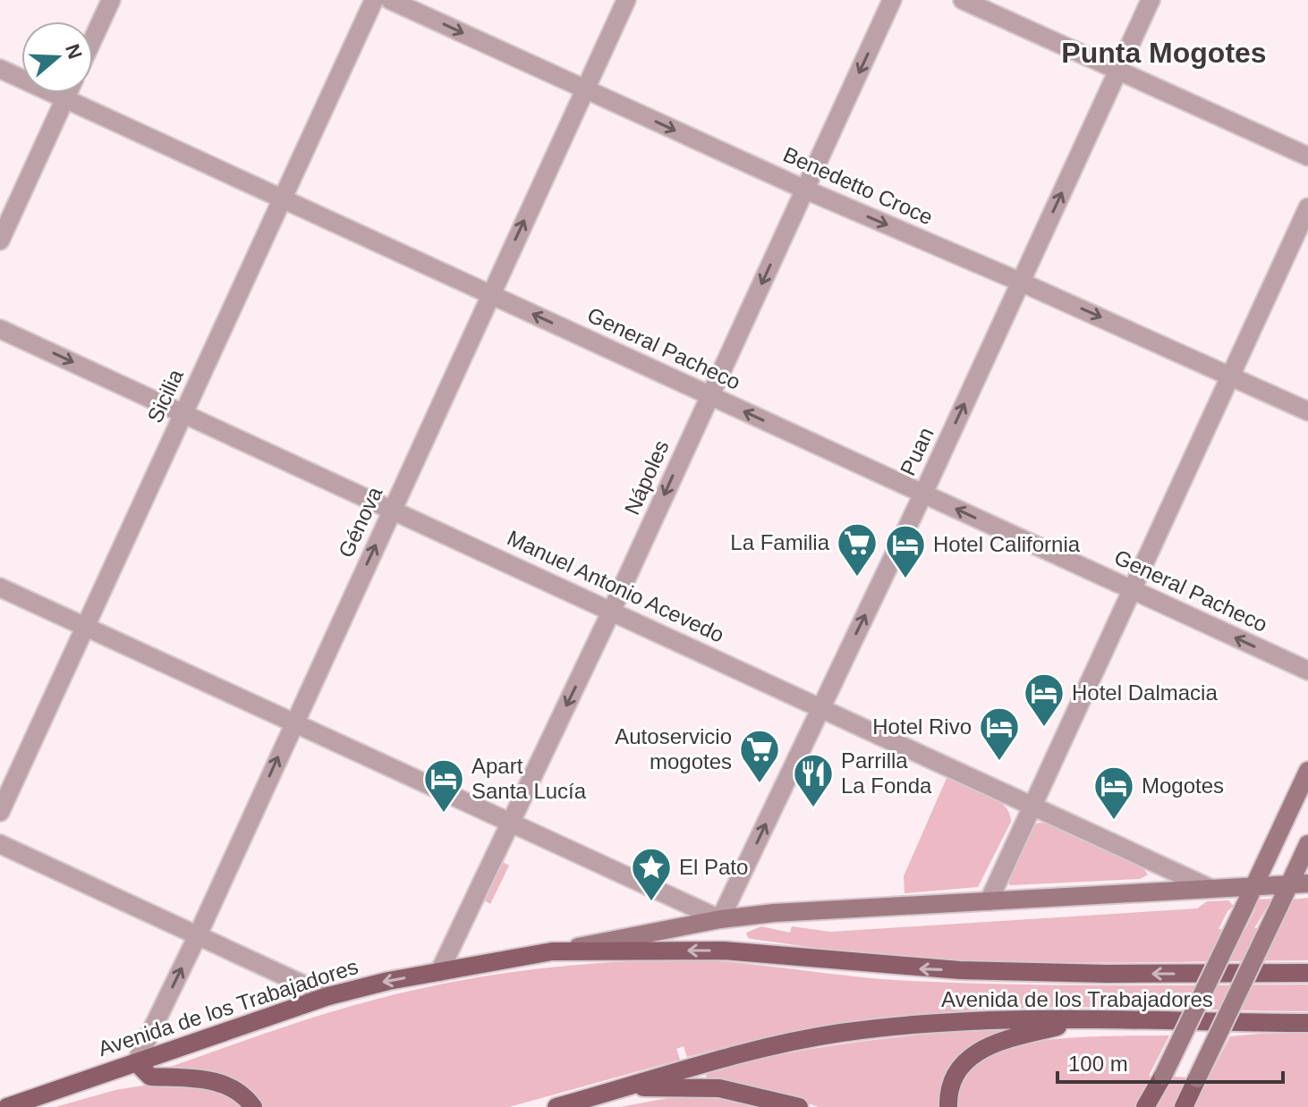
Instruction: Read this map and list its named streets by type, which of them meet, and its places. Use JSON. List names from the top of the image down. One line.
{"streets":{"main road":["Avenida de los Trabajadores"],"street":["Benedetto Croce","General Pacheco","Sicilia","Puan","Nápoles","Génova","Manuel Antonio Acevedo"]},"crossings":[["Benedetto Croce","Puan"],["Benedetto Croce","Nápoles"],["Benedetto Croce","Génova"],["General Pacheco","Sicilia"],["General Pacheco","Puan"],["General Pacheco","Nápoles"],["General Pacheco","Génova"],["Sicilia","Manuel Antonio Acevedo"],["Puan","Manuel Antonio Acevedo"],["Puan","Avenida de los Trabajadores"],["Nápoles","Manuel Antonio Acevedo"],["Nápoles","Avenida de los Trabajadores"],["Génova","Manuel Antonio Acevedo"],["Génova","Avenida de los Trabajadores"],["Manuel Antonio Acevedo","Avenida de los Trabajadores"]],"one_way":["Benedetto Croce","General Pacheco","Puan","Nápoles","Génova"],"districts":["Punta Mogotes"],"places":{"supermarket":["La Familia","Autoservicio mogotes"],"hotel":["Hotel California","Hotel Dalmacia","Hotel Rivo","Apart Santa Lucía","Mogotes"],"restaurant":["Parrilla La Fonda"],"place":["El Pato"]},"scale_bar":"100 m","north":"right"}
